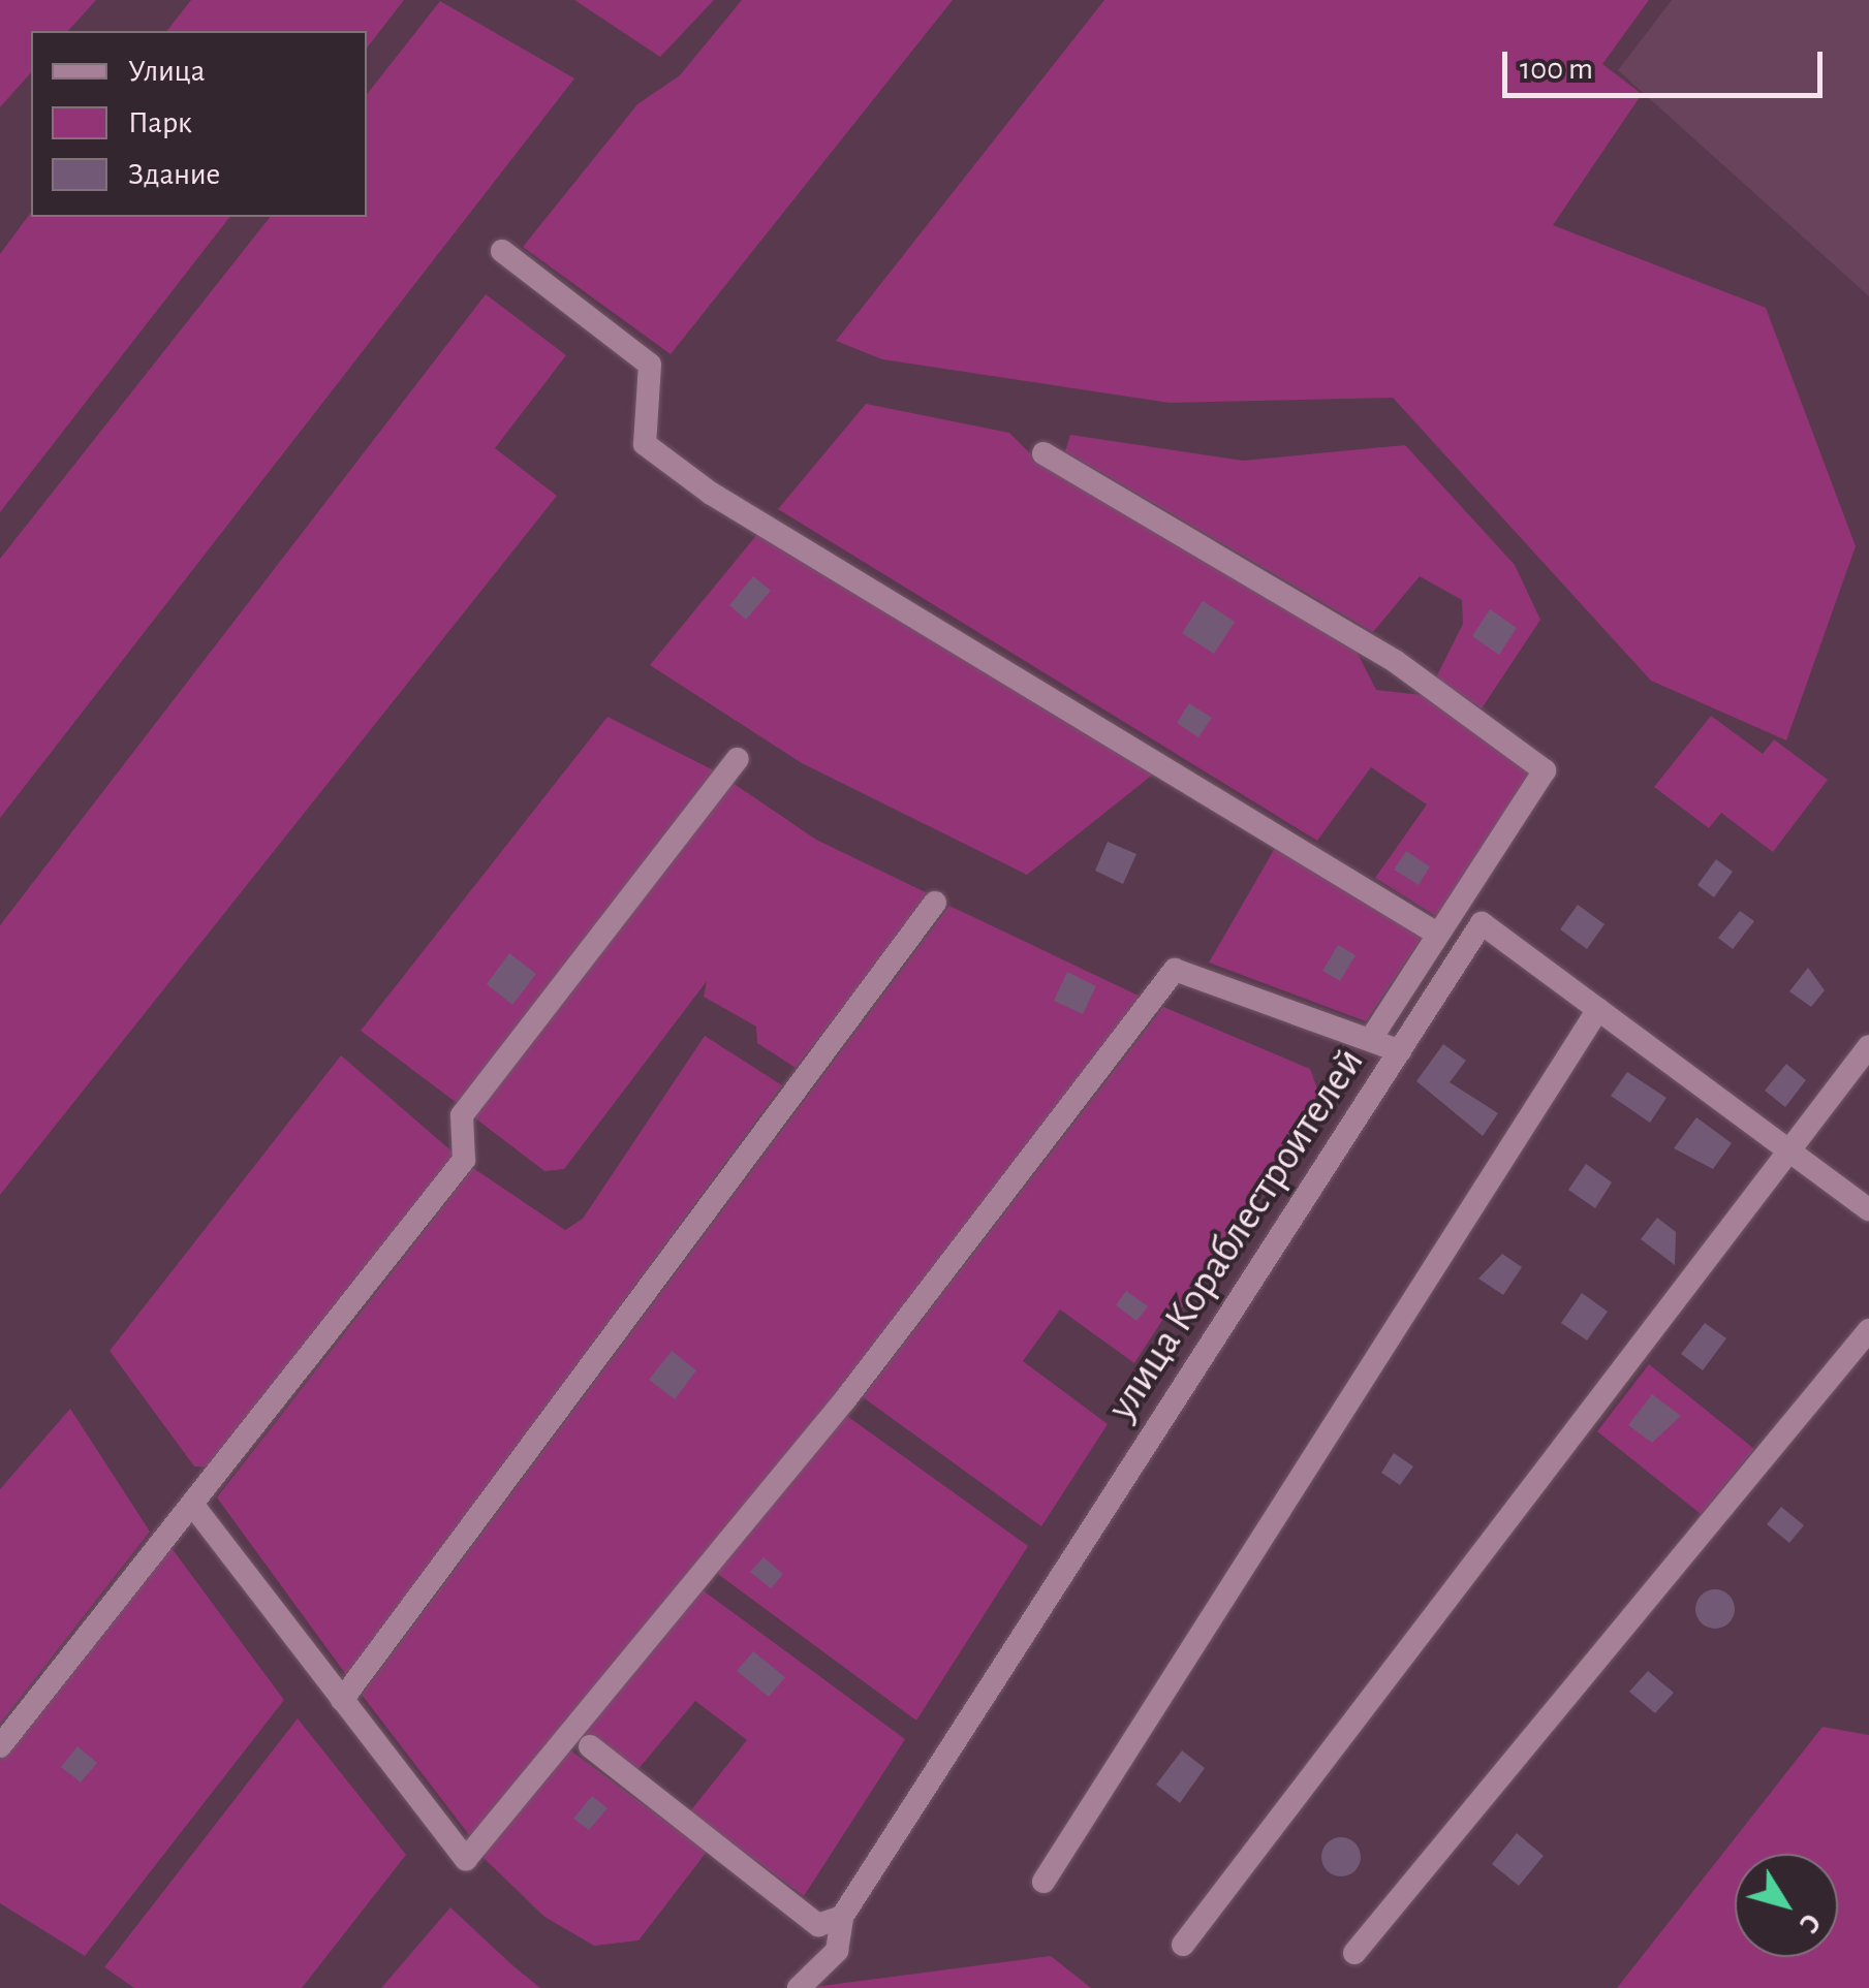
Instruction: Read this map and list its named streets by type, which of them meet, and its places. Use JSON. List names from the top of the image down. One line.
{"streets":{"street":["улица Кораблестроителей"]},"legend":["Улица","Парк","Здание"],"scale_bar":"100 m","north":"bottom right"}
